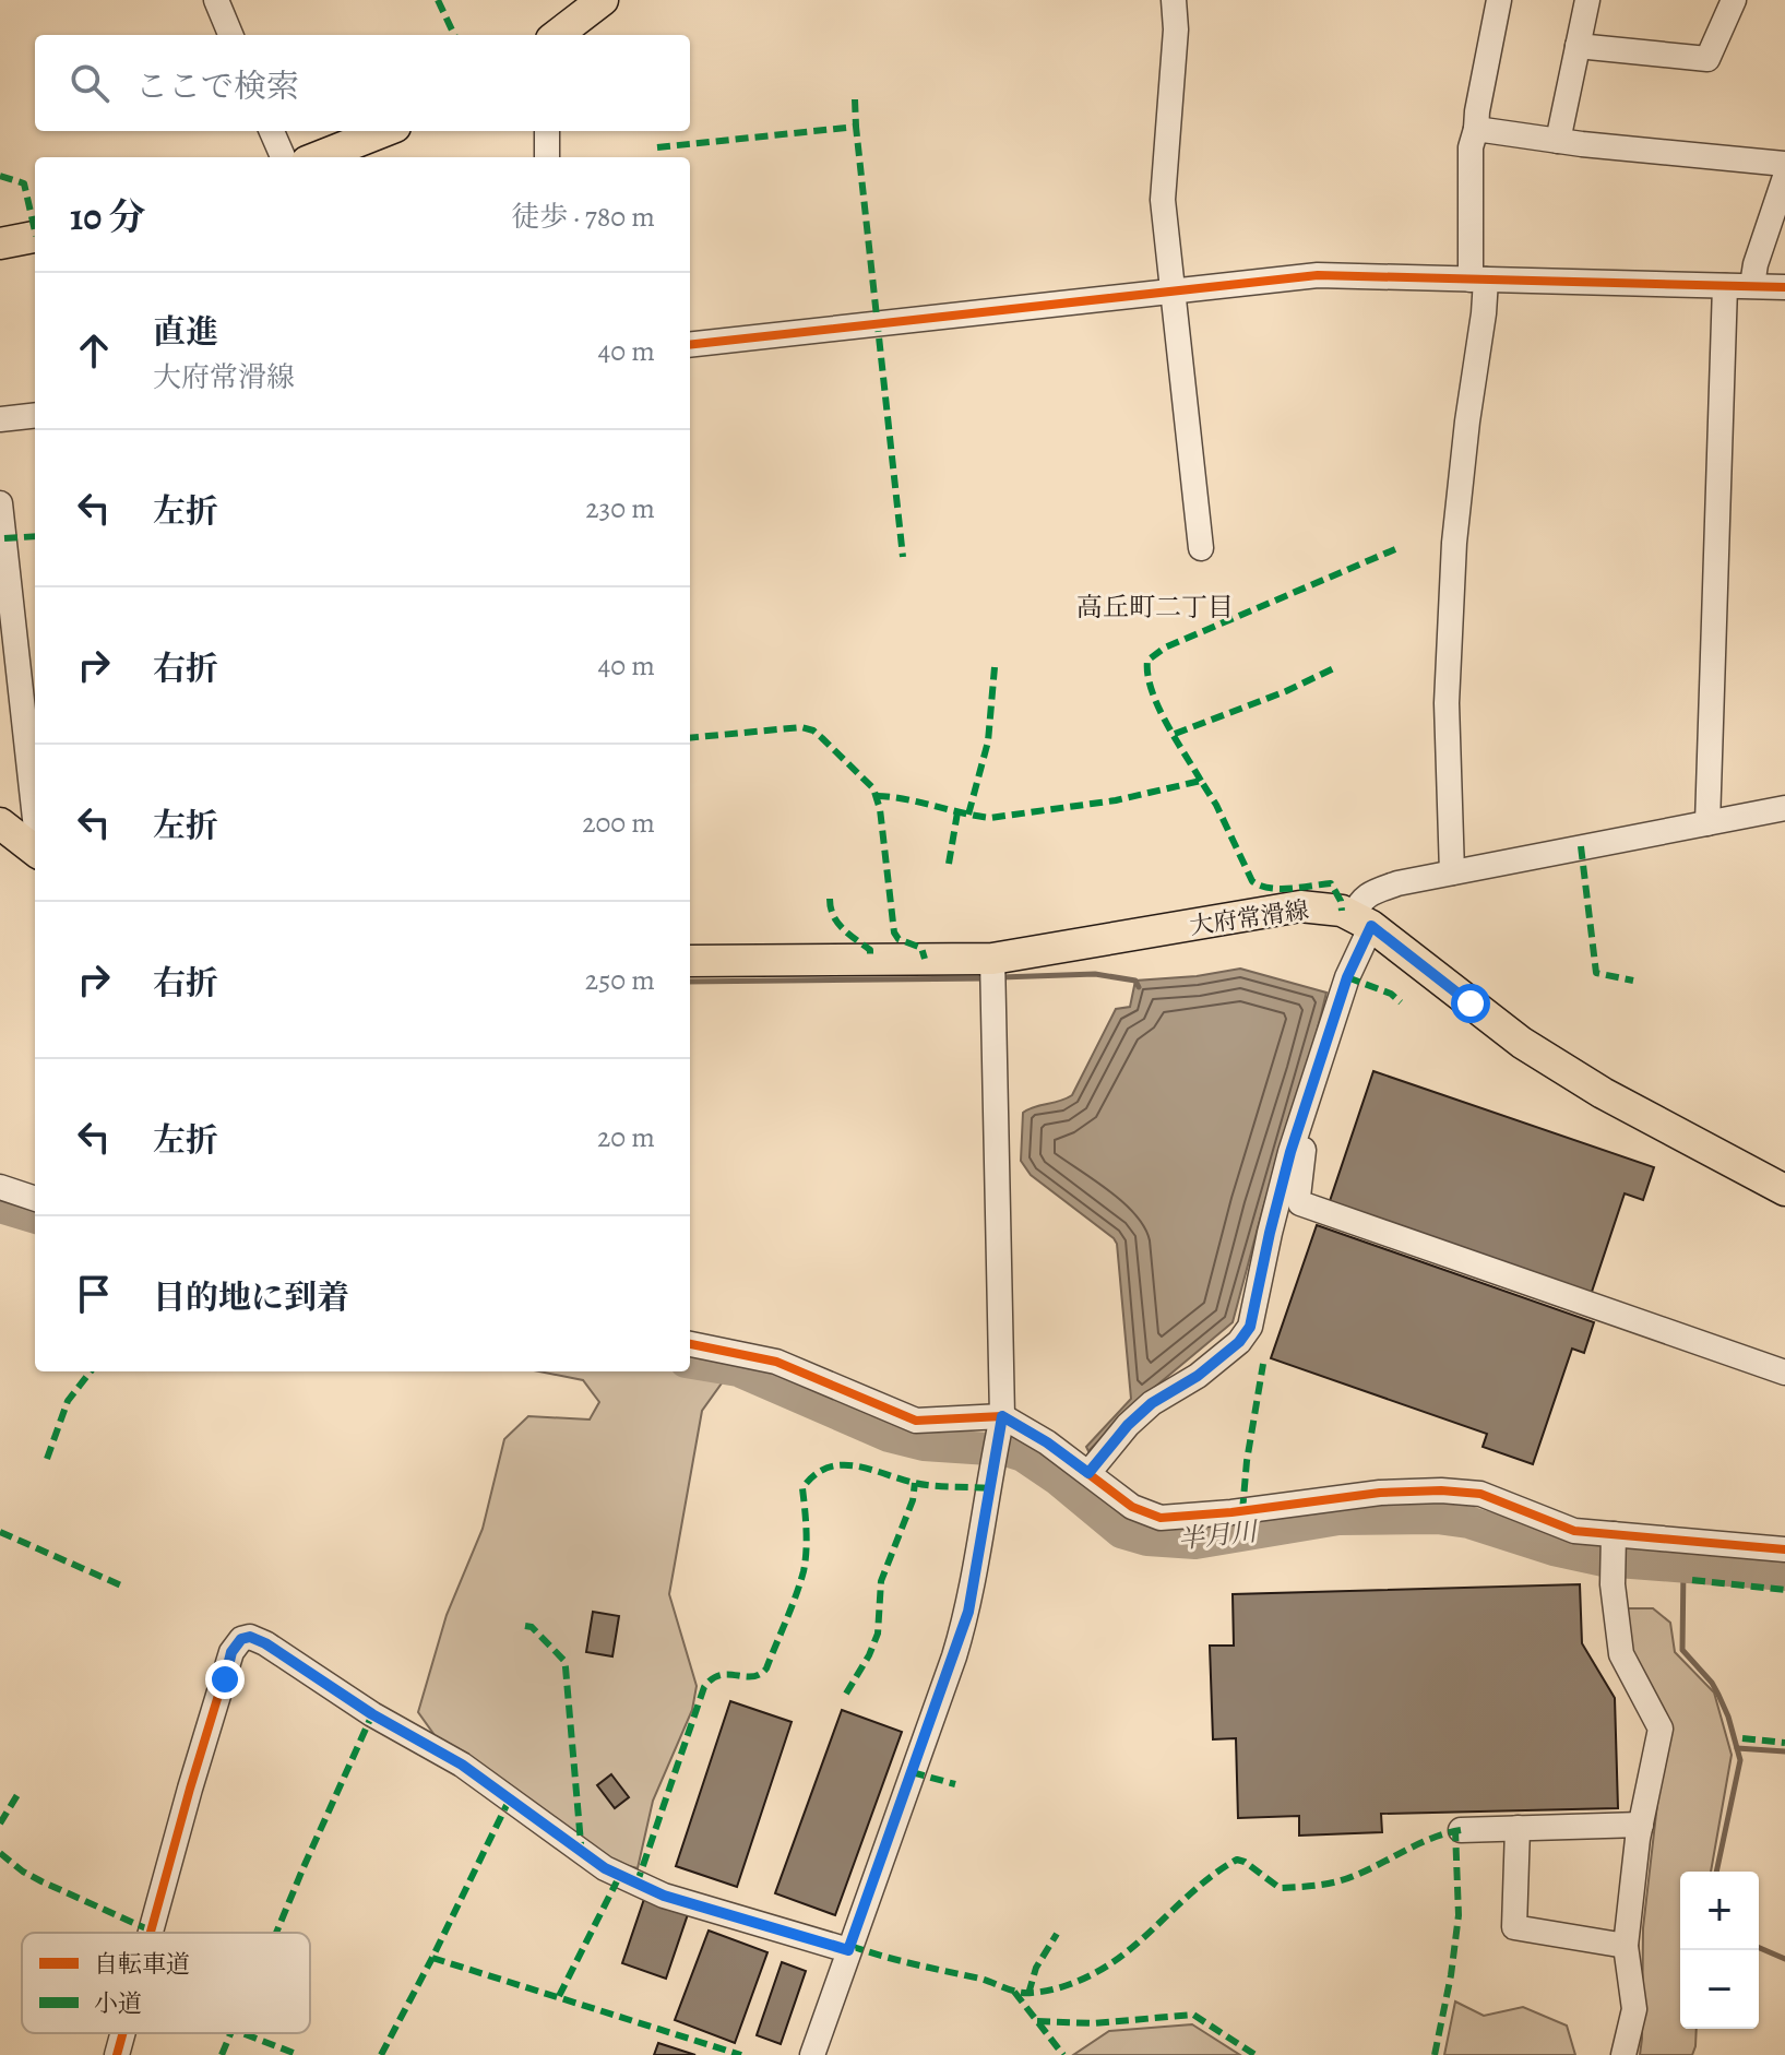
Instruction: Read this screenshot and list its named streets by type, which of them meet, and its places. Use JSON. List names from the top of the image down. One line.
{"streets":{"main road":["大府常滑線"]},"districts":["高丘町二丁目"],"water":["半月川"],"legend":["自転車道","小道"],"page":{"search":"ここで検索","heading":["10 分","徒歩 · 780 m"],"list":[["直進","大府常滑線","40 m"],["左折","230 m"],["右折","40 m"],["左折","200 m"],["右折","250 m"],["左折","20 m"],"目的地に到着"],"map_buttons":["+","−"]}}
